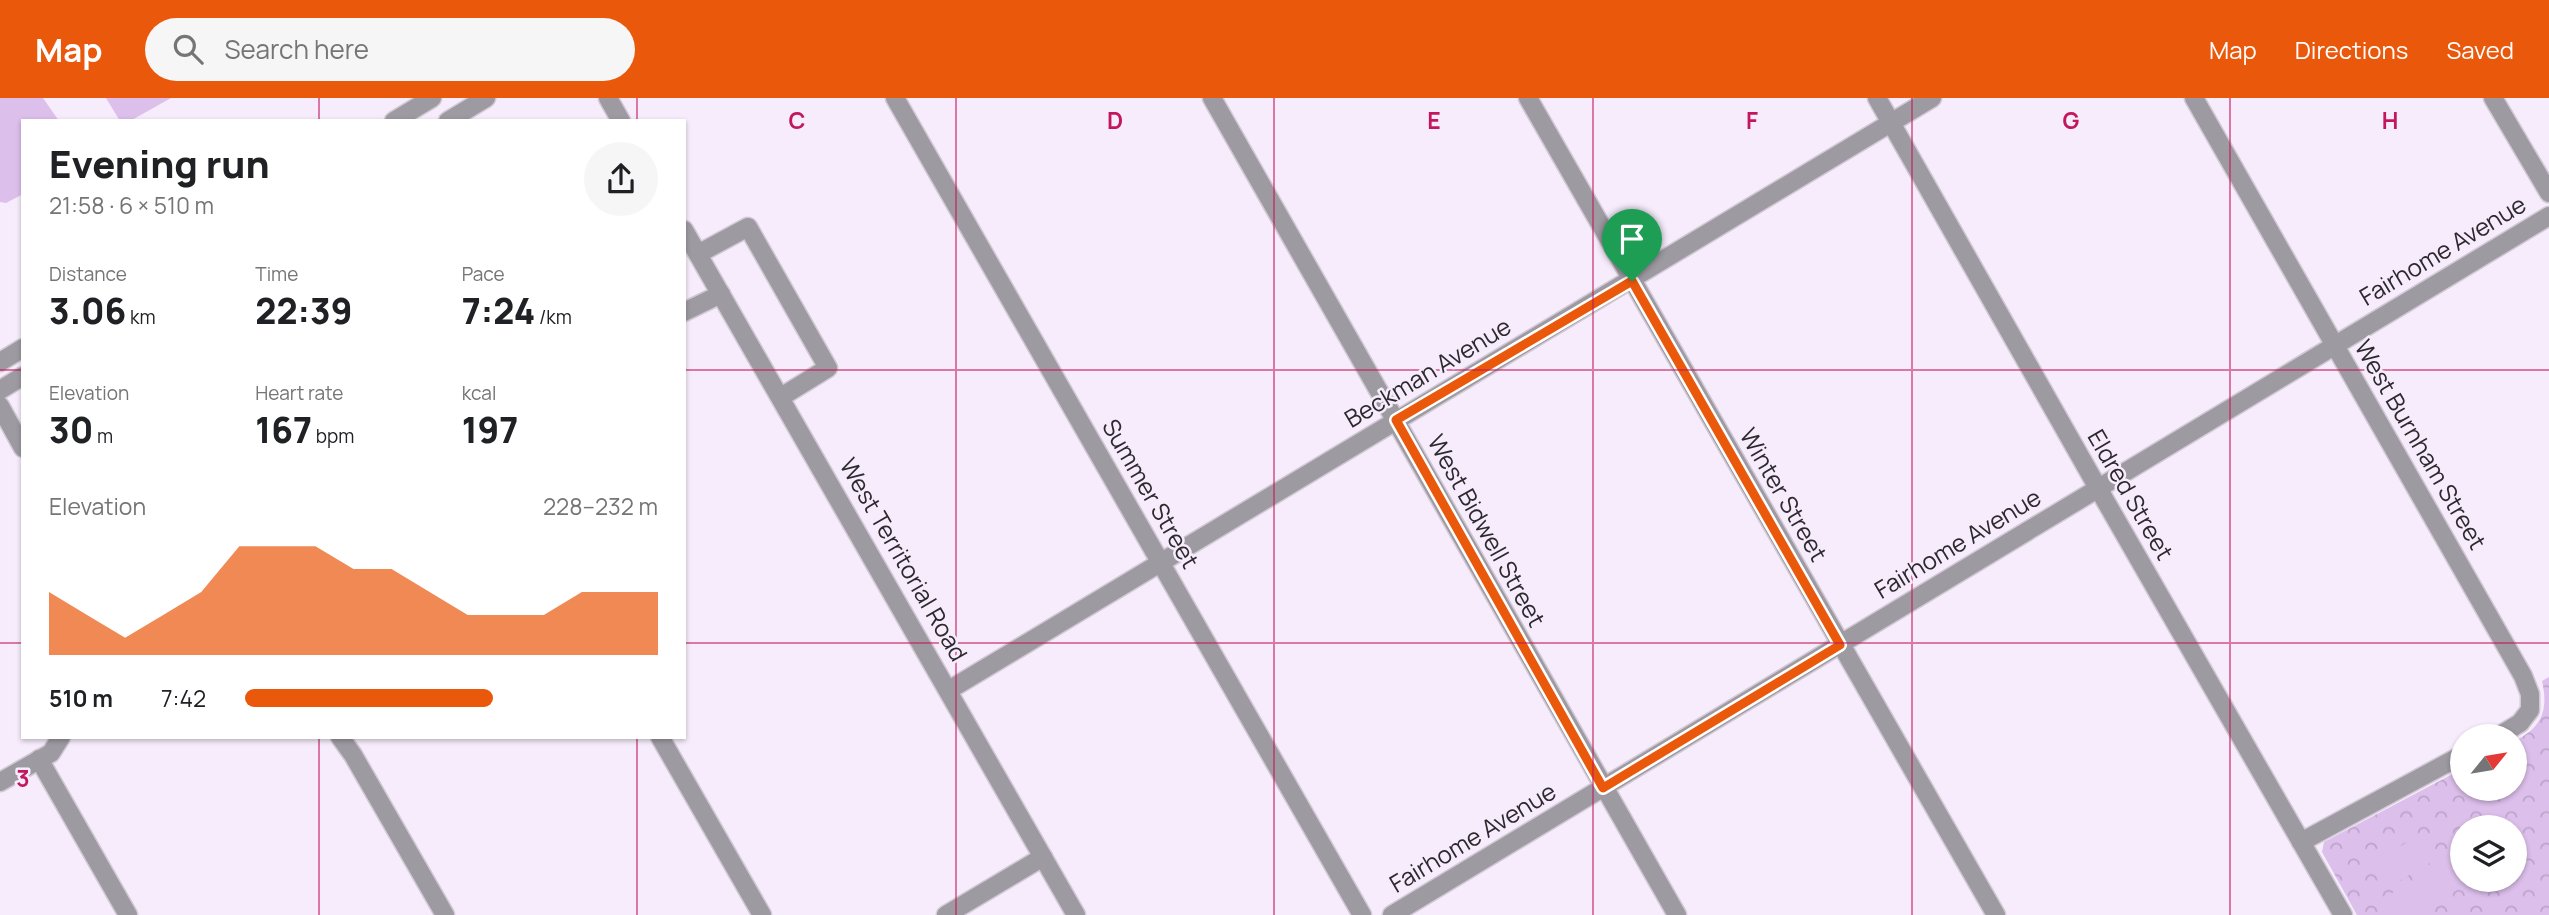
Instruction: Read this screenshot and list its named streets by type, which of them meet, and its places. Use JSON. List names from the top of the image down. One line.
{"streets":{"street":["Fairhome Avenue","Beckman Avenue","West Burnham Street","Summer Street","Winter Street","Eldred Street","West Bidwell Street","West Territorial Road"]},"crossings":[["Fairhome Avenue","West Burnham Street"],["Fairhome Avenue","Winter Street"],["Fairhome Avenue","Eldred Street"],["Fairhome Avenue","West Bidwell Street"],["Beckman Avenue","Summer Street"],["Beckman Avenue","Winter Street"],["Beckman Avenue","Eldred Street"],["Beckman Avenue","West Bidwell Street"],["Beckman Avenue","West Territorial Road"]],"north":"top right","page":{"header":"Map","search":"Search here","nav":["Map","Directions","Saved"],"heading":["Evening run","21:58 · 6 × 510 m"],"stats":[["Distance","3.06 km"],["Time","22:39"],["Pace","7:24 /km"],["Elevation","30 m"],["Heart rate","167 bpm"],["kcal","197"]],"chart":["Elevation","228–232 m"],"list":[{"name":"510 m","note":"7:42"}]},"grid":{"columns":["C","D","E","F","G","H"],"rows":["3"]}}
